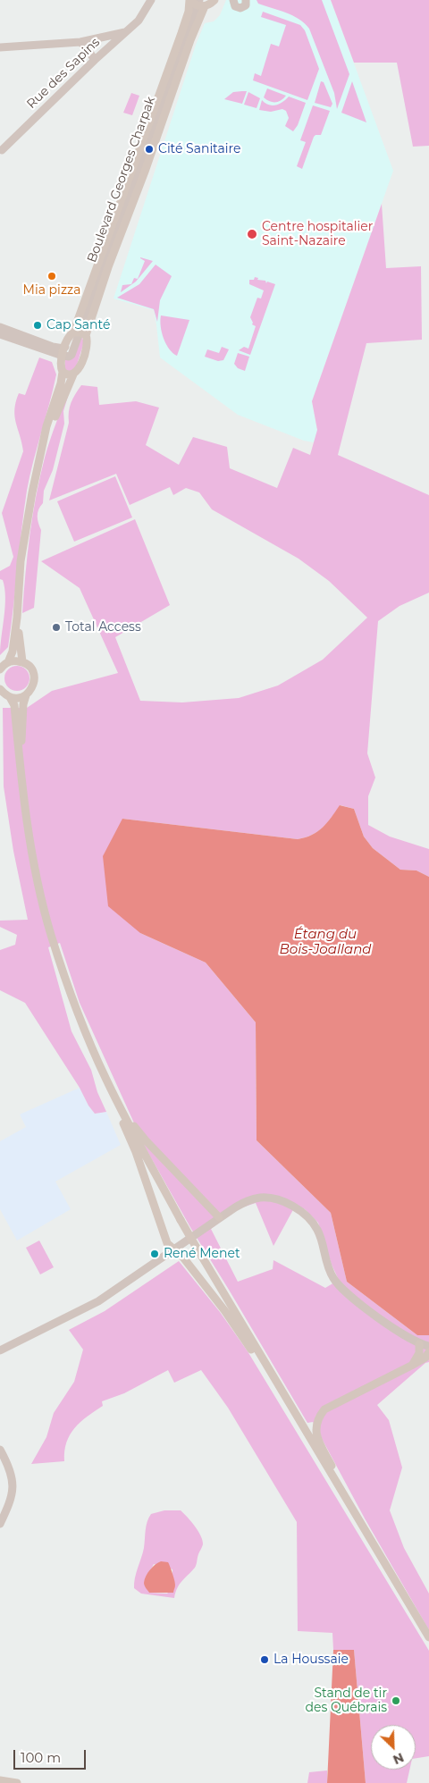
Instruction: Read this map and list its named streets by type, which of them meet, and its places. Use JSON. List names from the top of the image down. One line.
{"streets":{"main road":["Boulevard Georges Charpak"],"street":["Rue des Sapins"]},"water":["Étang du Bois-Joalland"],"places":["Cité Sanitaire","Centre hospitalier Saint-Nazaire","Mia pizza","Cap Santé","Total Access","René Menet","La Houssaie","Stand de tir des Québrais"],"scale_bar":"100 m","north":"bottom right"}
